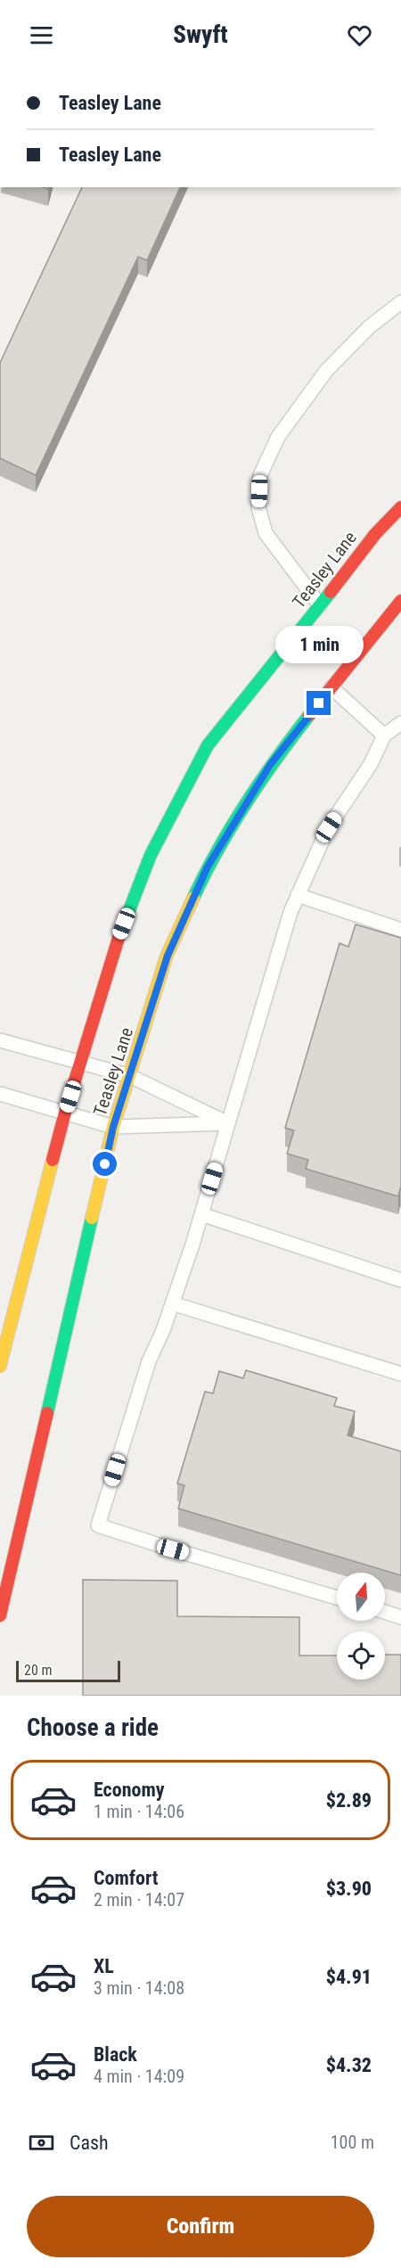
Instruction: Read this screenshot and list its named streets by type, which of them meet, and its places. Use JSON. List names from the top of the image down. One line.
{"streets":{"main road":["Teasley Lane"]},"scale_bar":"20 m","north":"top","page":{"header":"Swyft","banner":["Teasley Lane","Teasley Lane"],"bubble":"1 min","scale":"20 m","heading":"Choose a ride","list":[{"name":"Economy","note":"1 min · 14:06","value":"$2.89"},{"name":"Comfort","note":"2 min · 14:07","value":"$3.90"},{"name":"XL","note":"3 min · 14:08","value":"$4.91"},{"name":"Black","note":"4 min · 14:09","value":"$4.32"}],"pay":["Cash","100 m"],"buttons":"Confirm"}}
